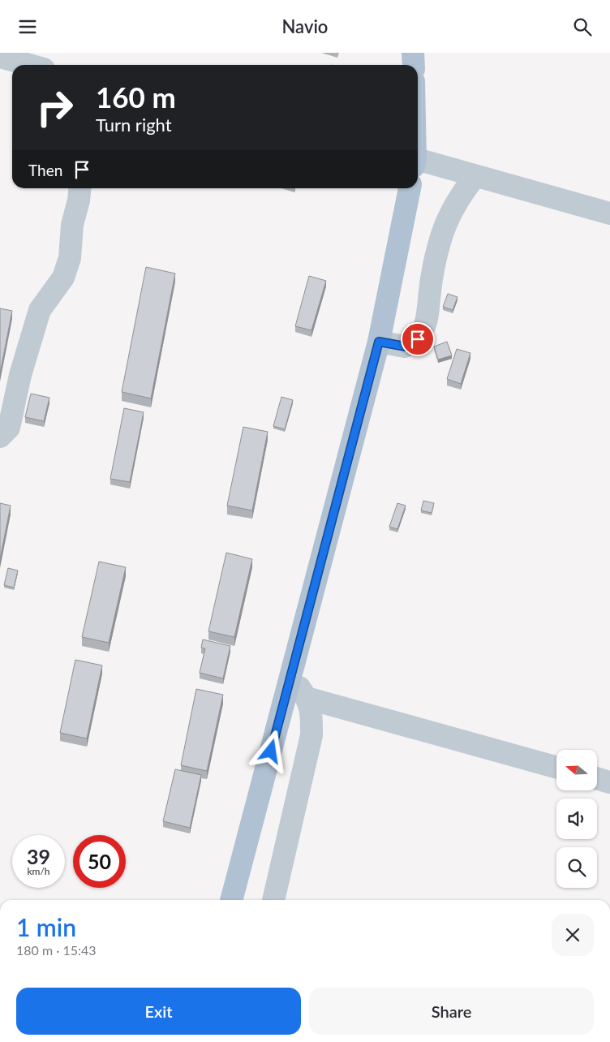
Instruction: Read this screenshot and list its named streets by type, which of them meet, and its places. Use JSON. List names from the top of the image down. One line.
{"north":"left","page":{"header":"Navio","turn":["160 m","Turn right"],"then":"Then","speed":"39 km/h","limit":"50","heading":["1 min","180 m · 15:43"],"buttons":["Exit","Share"]}}
